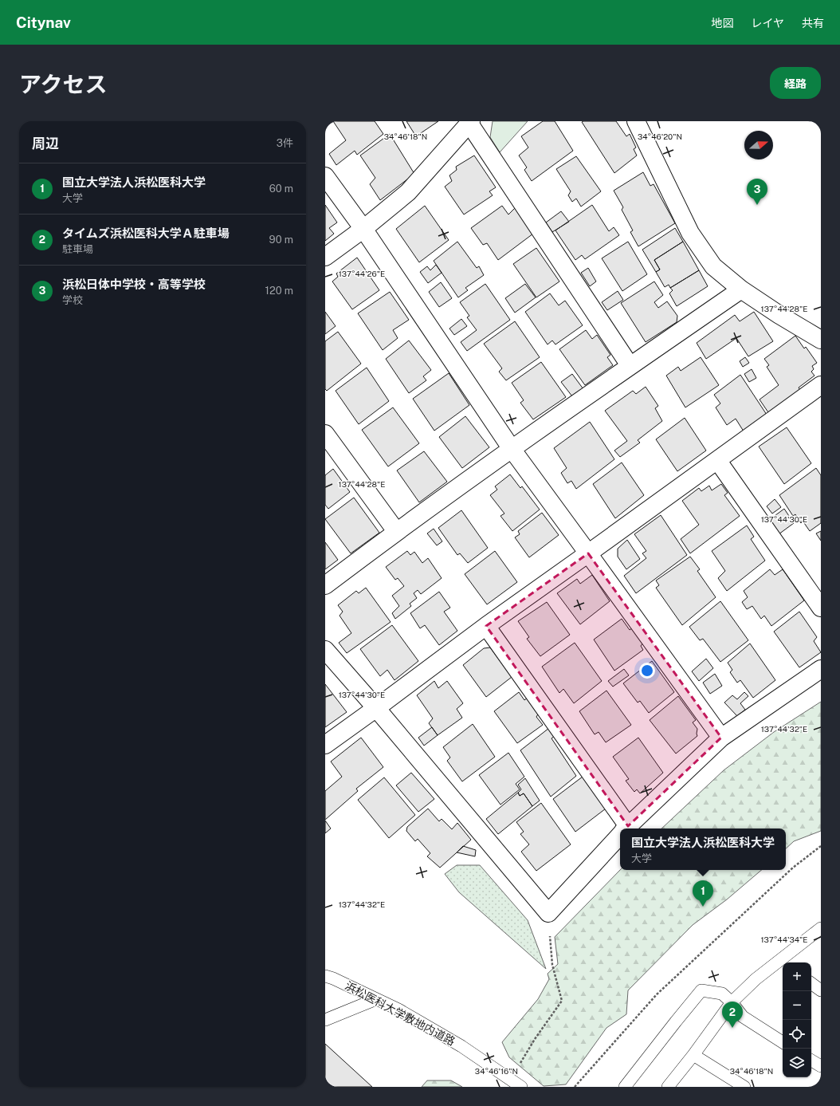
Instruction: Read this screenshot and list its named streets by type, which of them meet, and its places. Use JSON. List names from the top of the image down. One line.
{"streets":{"lane":["浜松医科大学敷地内道路"]},"north":"right","page":{"header":"Citynav","nav":["地図","レイヤ","共有"],"title":"アクセス","buttons":"経路","heading":["周辺","3件"],"list":[{"mark":"1","name":"国立大学法人浜松医科大学","note":"大学","value":"60 m"},{"mark":"2","name":"タイムズ浜松医科大学Ａ駐車場","note":"駐車場","value":"90 m"},{"mark":"3","name":"浜松日体中学校・高等学校","note":"学校","value":"120 m"}],"pins":["3","1","2"],"popup":["国立大学法人浜松医科大学","大学"],"map_buttons":["+","−"]},"coordinates":["34°46'18\"N","34°46'20\"N","137°44'26\"E","137°44'28\"E","137°44'30\"E","137°44'32\"E","137°44'34\"E","34°46'16\"N"]}
